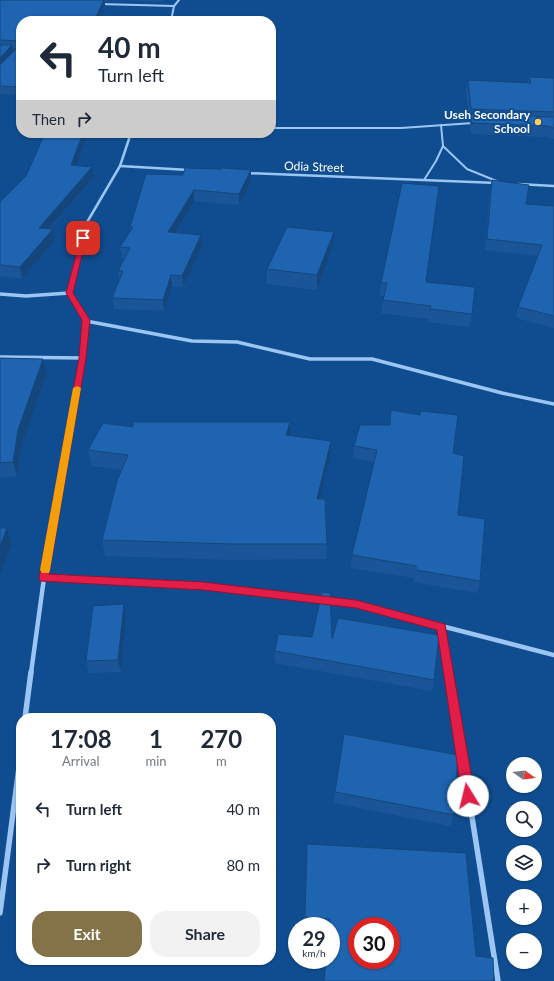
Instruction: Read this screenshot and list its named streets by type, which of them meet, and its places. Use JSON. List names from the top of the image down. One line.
{"streets":{"street":["Odia Street"]},"places":["Useh Secondary School"],"north":"right","page":{"turn":["40 m","Turn left"],"then":"Then","eta":["17:08","Arrival","1","min","270","m"],"map_buttons":["+","−"],"list":[{"name":"Turn left","value":"40 m"},{"name":"Turn right","value":"80 m"}],"buttons":["Exit","Share"],"speed":"29 km/h","limit":"30"}}
